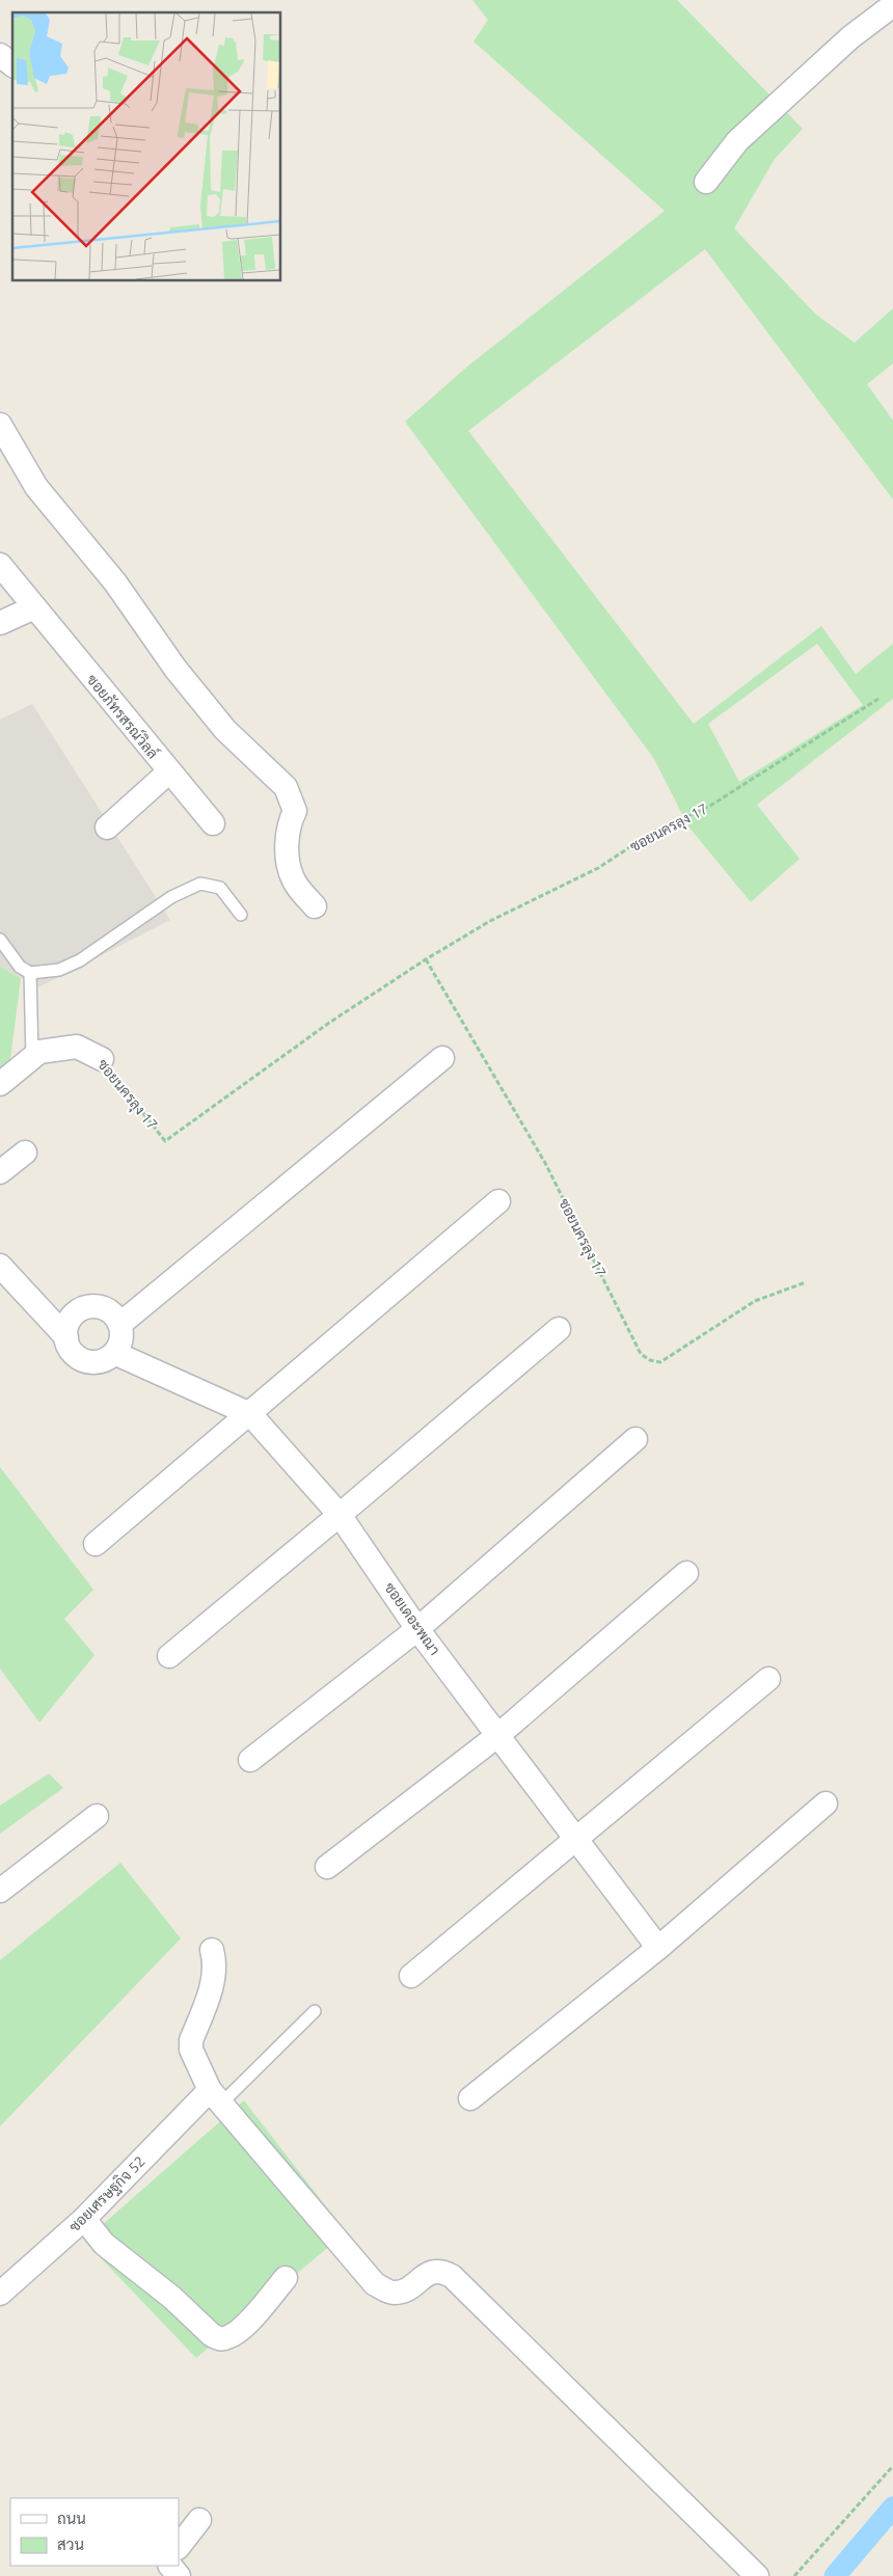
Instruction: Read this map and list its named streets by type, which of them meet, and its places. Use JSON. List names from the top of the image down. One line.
{"streets":{"street":["ซอยภัทรสรณ์วิลล์","ซอยนครลุง 17","ซอยเดอะพณา","ซอยเศรษฐกิจ 52"]},"legend":["ถนน","สวน"]}
